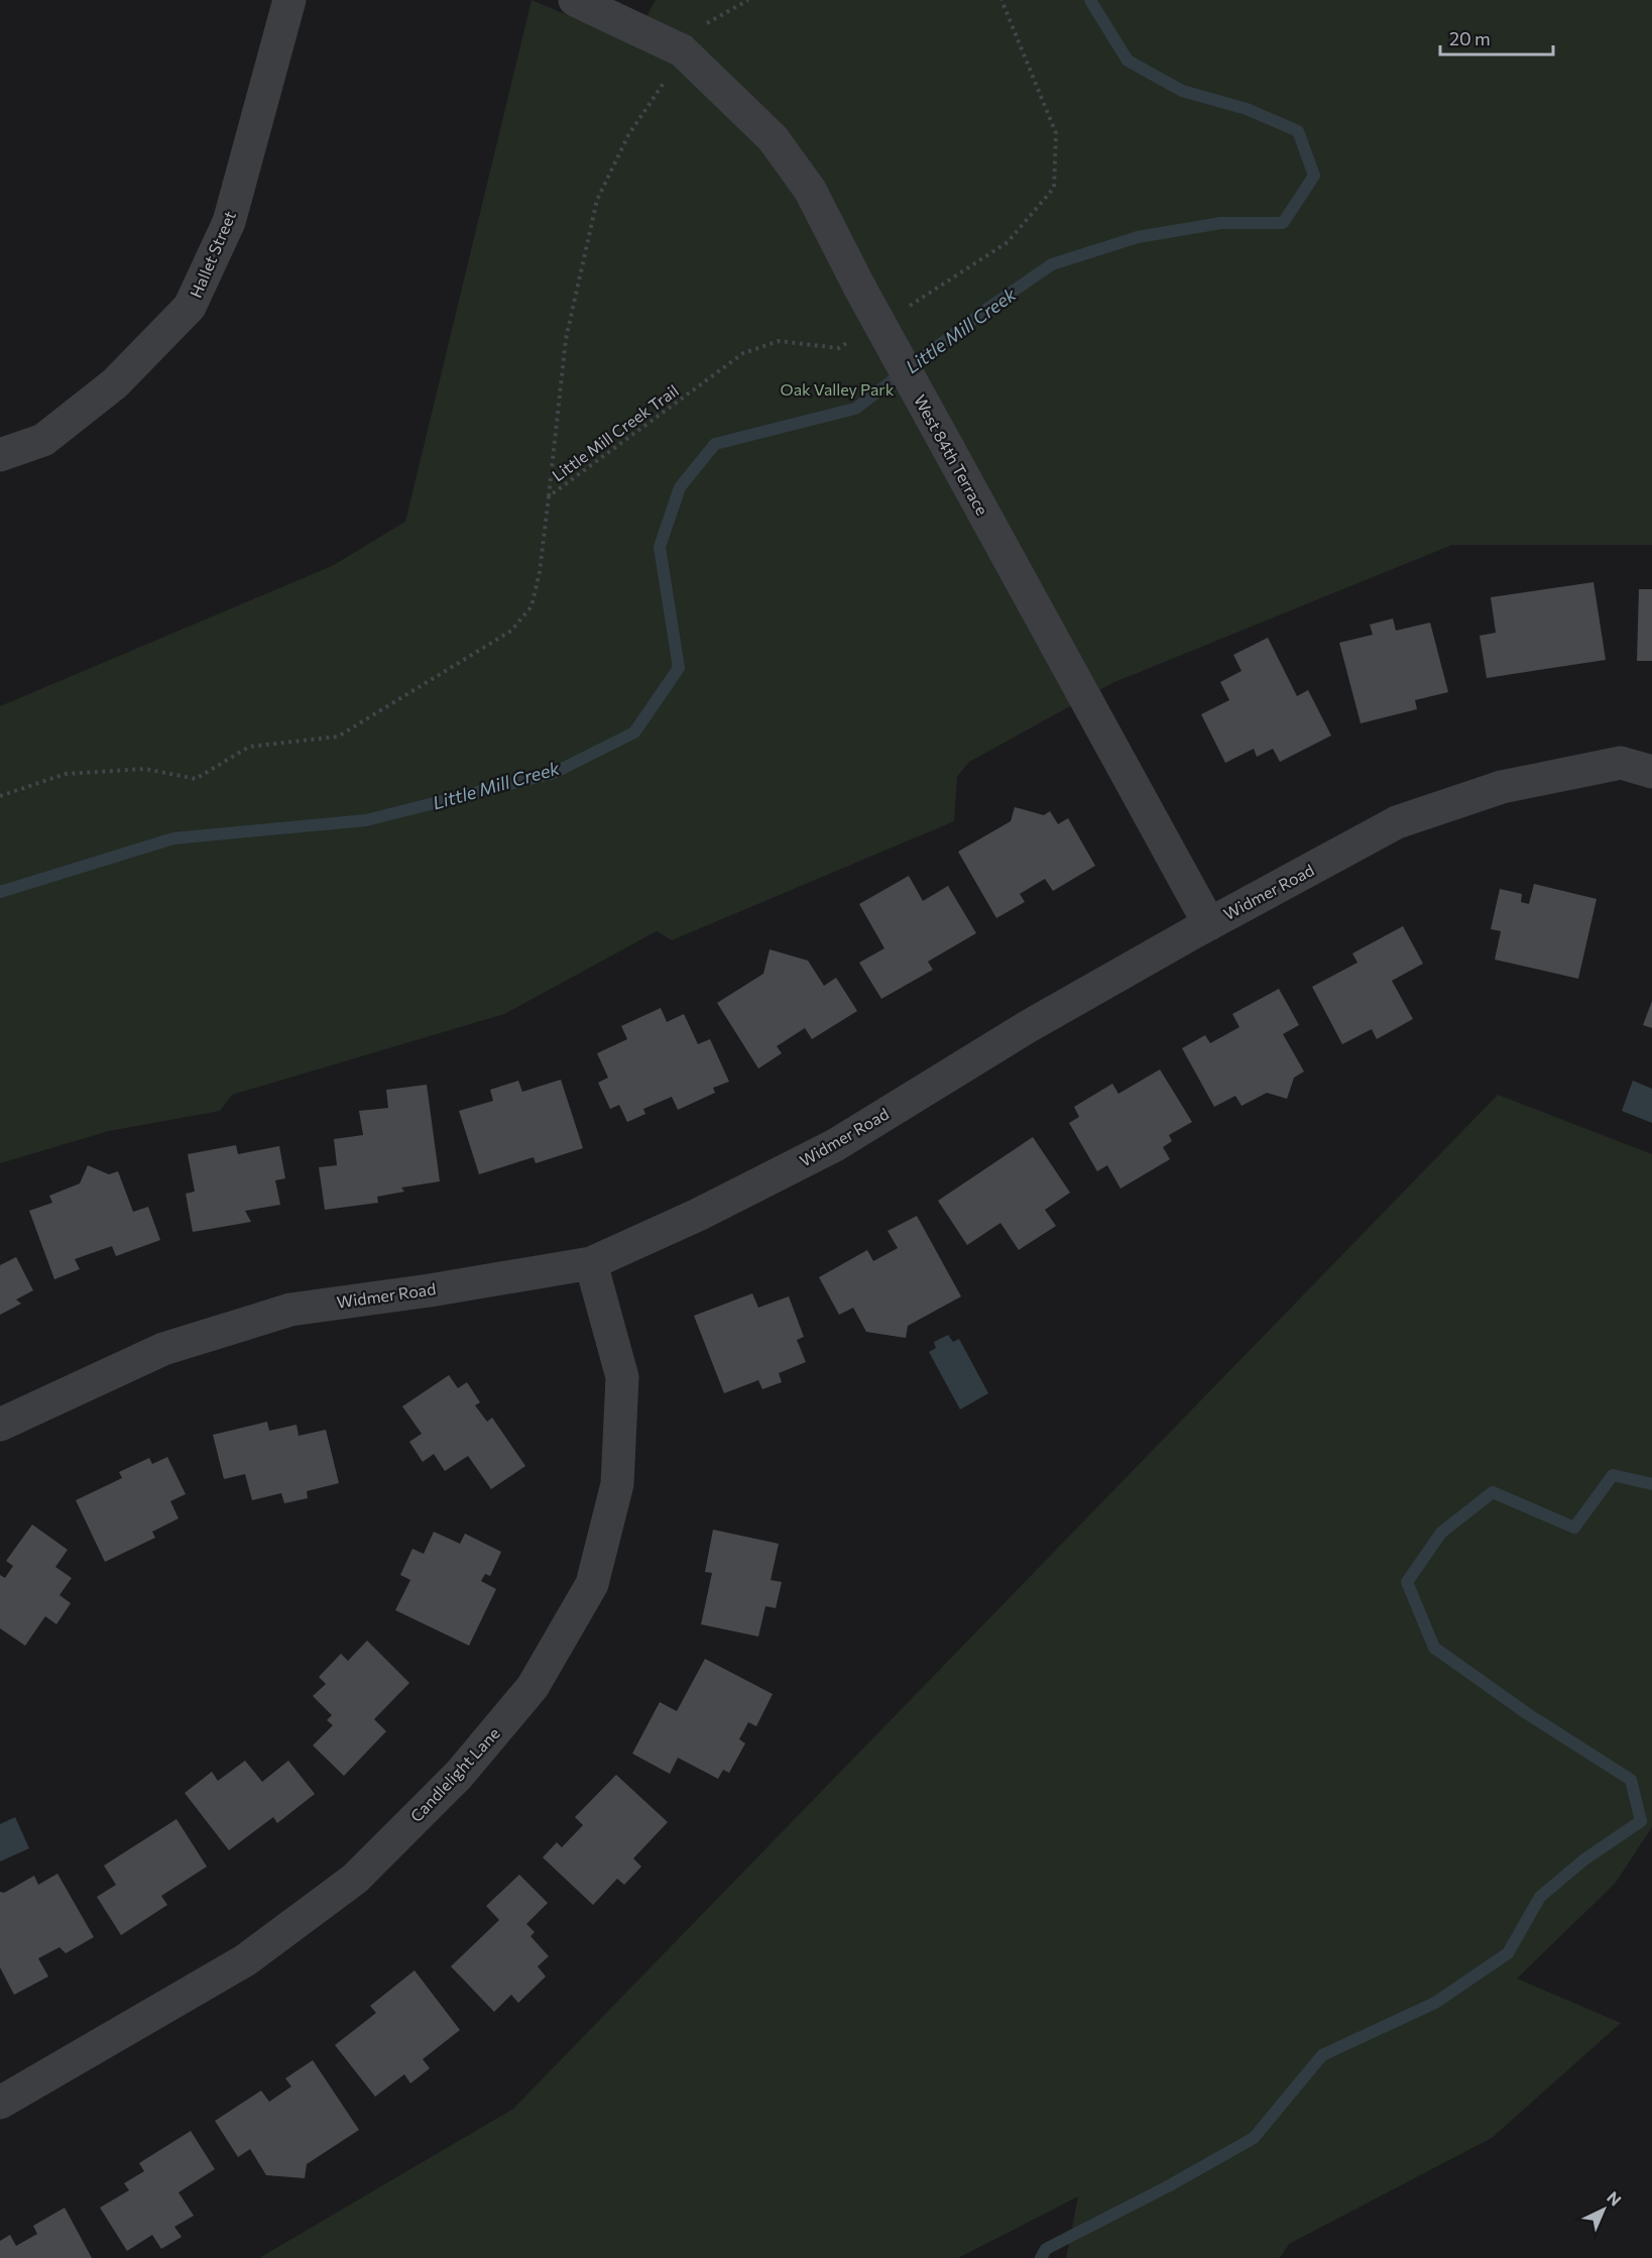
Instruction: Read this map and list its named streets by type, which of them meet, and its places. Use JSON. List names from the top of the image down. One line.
{"streets":{"street":["Hallet Street","West 84th Terrace","Widmer Road","Candlelight Lane"],"path":["Little Mill Creek Trail"]},"crossings":[["West 84th Terrace","Widmer Road"],["Widmer Road","Candlelight Lane"]],"water":["Little Mill Creek"],"parks":["Oak Valley Park"],"scale_bar":"20 m","north":"top right"}
